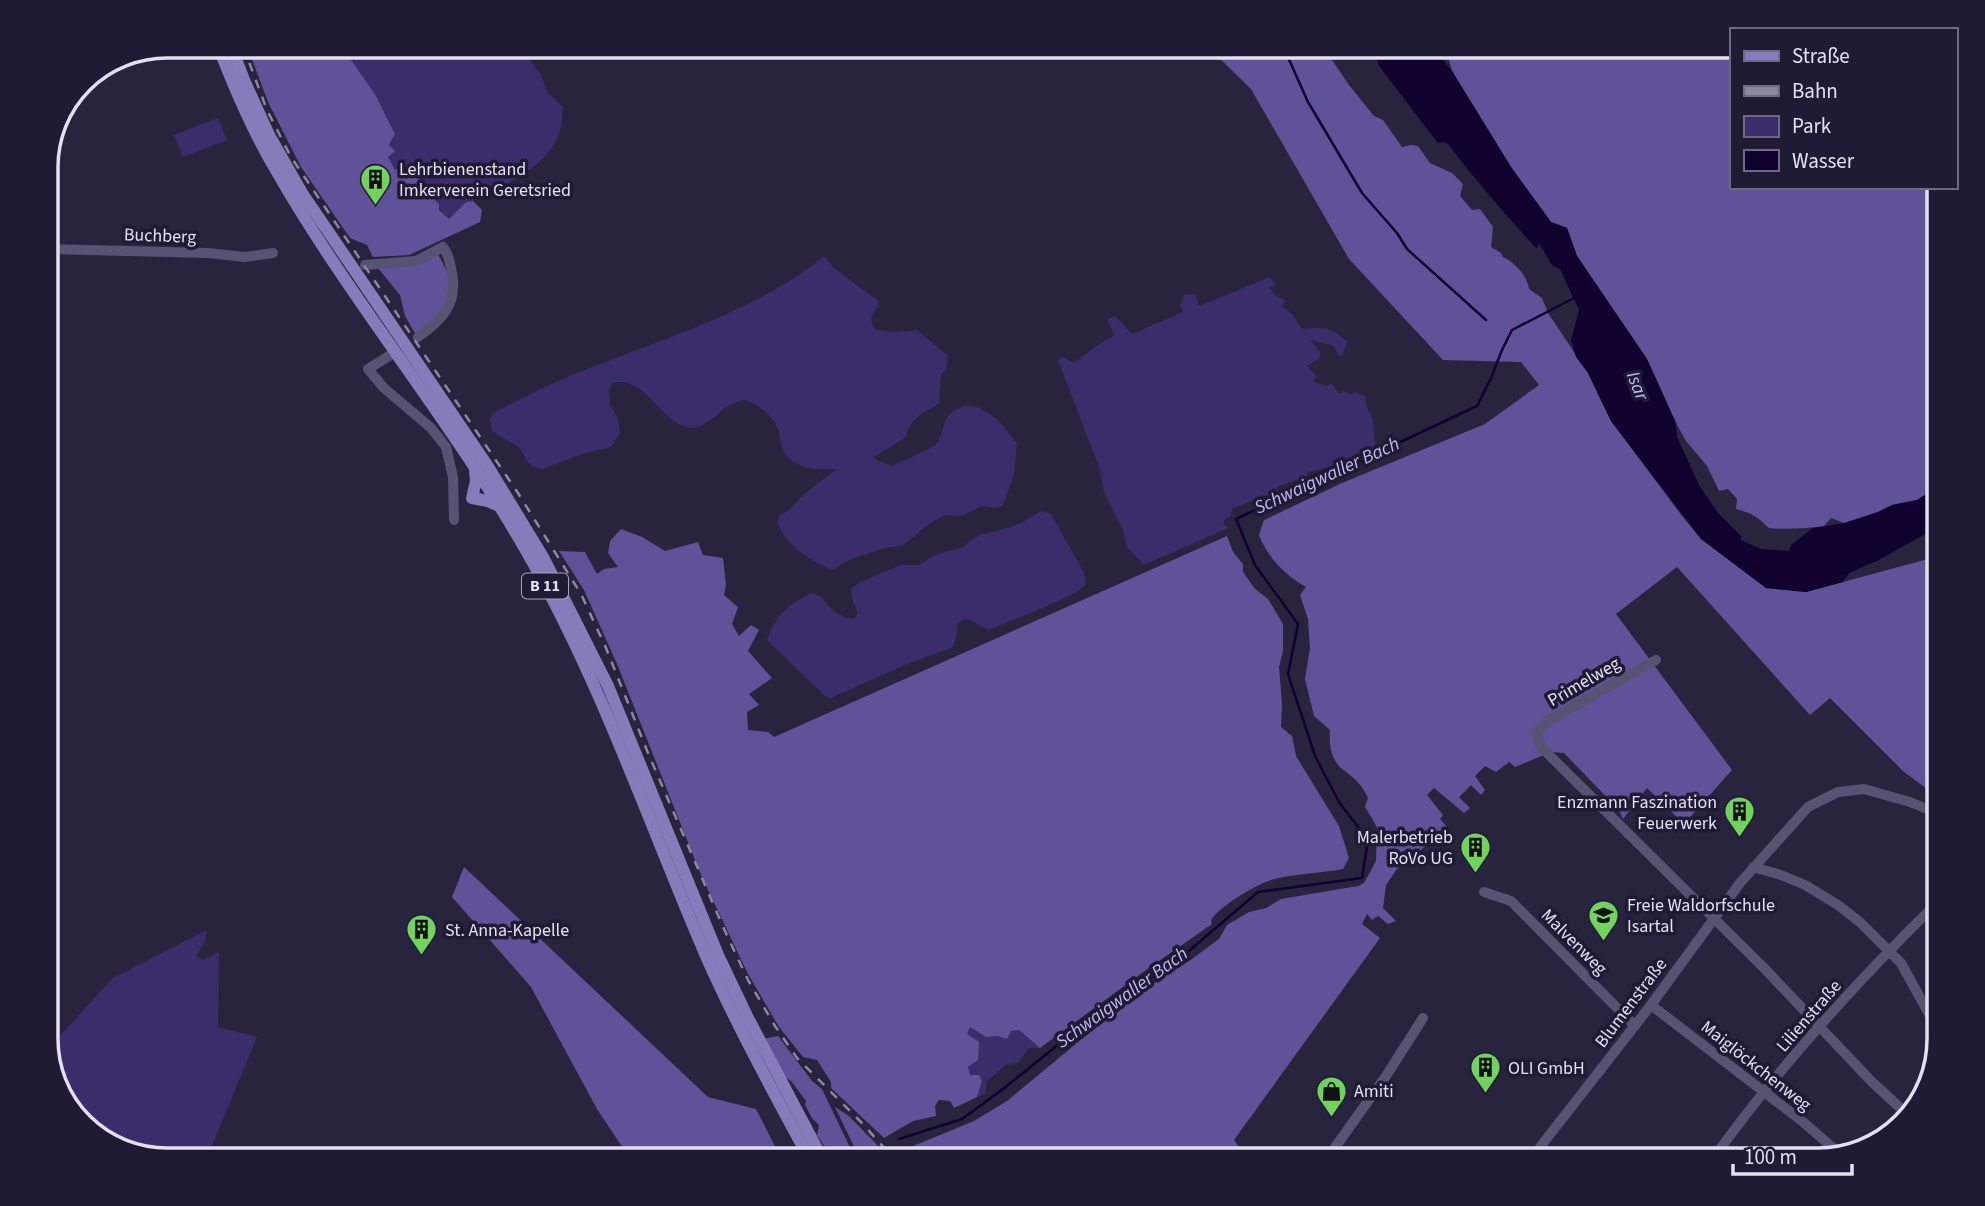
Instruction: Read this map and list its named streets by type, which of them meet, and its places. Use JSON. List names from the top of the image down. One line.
{"streets":{"main road":["B 11"],"street":["Buchberg","Primelweg","Malvenweg","Blumenstraße","Lilienstraße","Maiglöckchenweg"]},"crossings":[["Primelweg","Blumenstraße"],["Malvenweg","Blumenstraße"],["Blumenstraße","Maiglöckchenweg"],["Lilienstraße","Maiglöckchenweg"]],"water":["Isar","Schwaigwaller Bach"],"places":{"building":["Lehrbienenstand Imkerverein Geretsried","Enzmann Faszination Feuerwerk","Malerbetrieb RoVo UG","St. Anna-Kapelle","OLI GmbH"],"school or university":["Freie Waldorfschule Isartal"],"shop":["Amiti"]},"legend":["Straße","Bahn","Park","Wasser"],"scale_bar":"100 m"}
